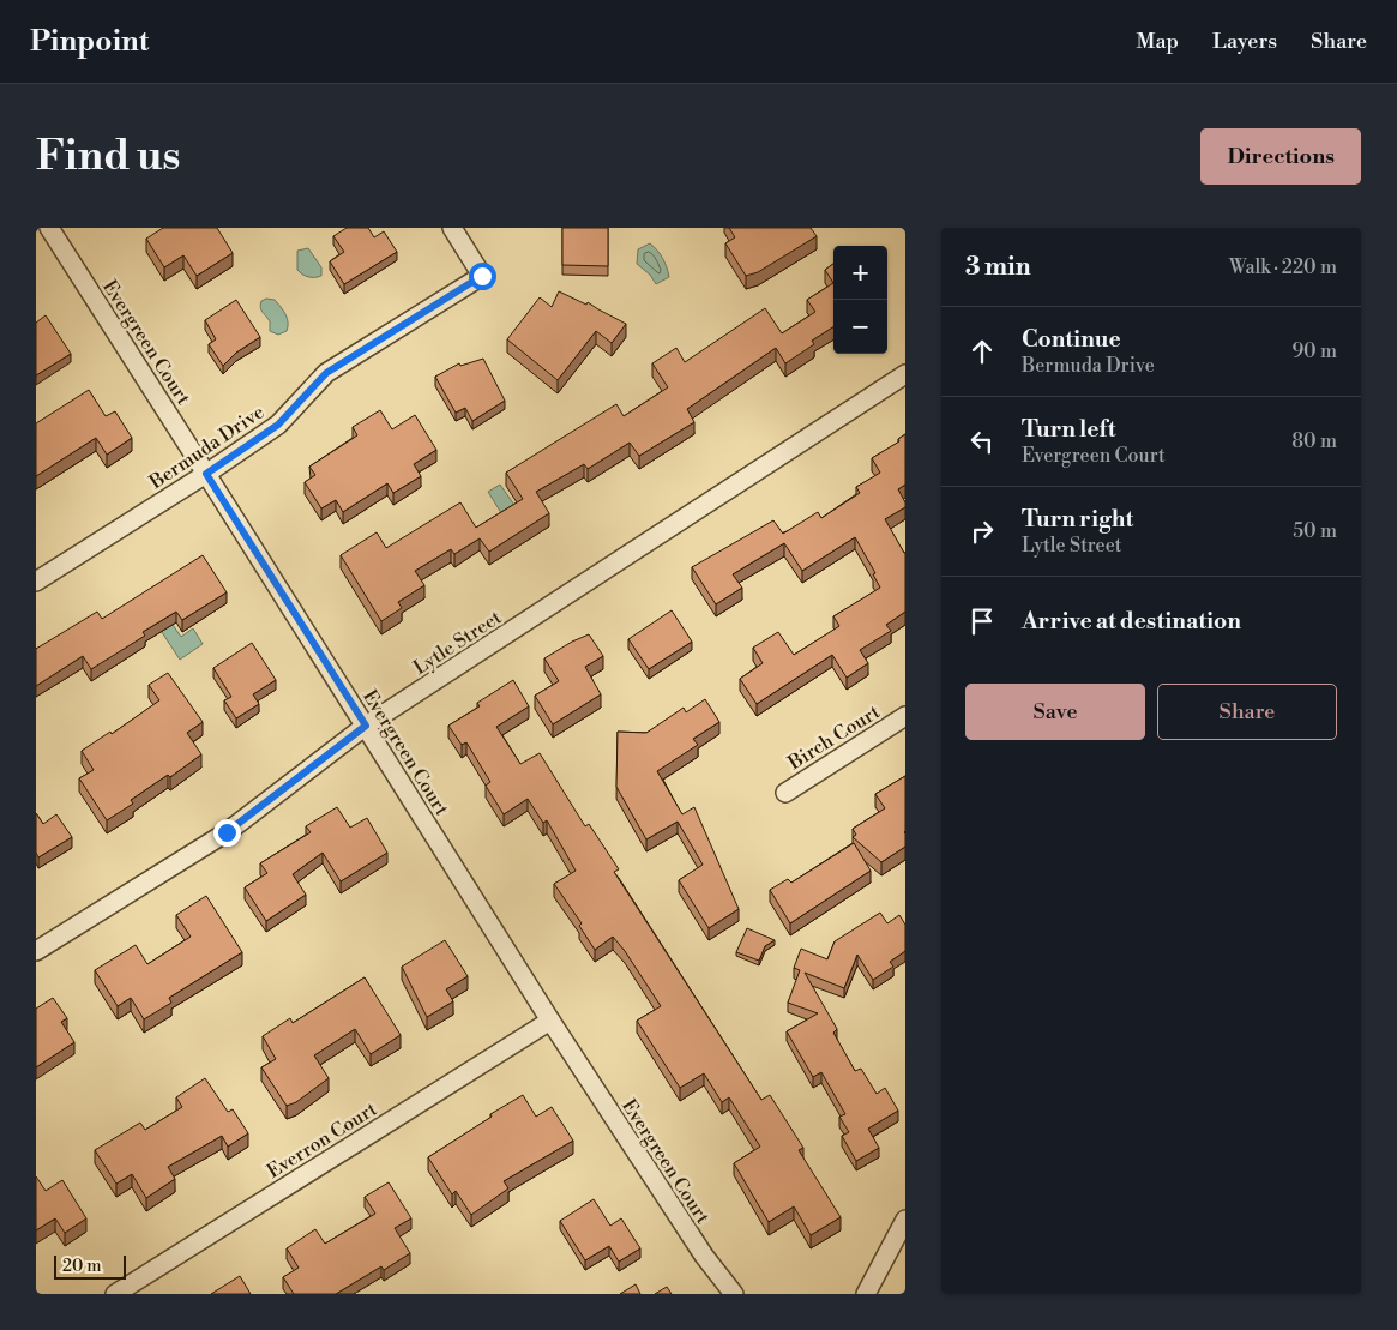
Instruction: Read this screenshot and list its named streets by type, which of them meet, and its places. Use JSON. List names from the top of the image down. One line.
{"streets":{"street":["Evergreen Court","Bermuda Drive","Lytle Street","Birch Court","Everron Court"]},"crossings":[["Evergreen Court","Bermuda Drive"],["Evergreen Court","Lytle Street"],["Evergreen Court","Everron Court"]],"scale_bar":"20 m","page":{"header":"Pinpoint","nav":["Map","Layers","Share"],"buttons":["Directions",["Save","Share"]],"title":"Find us","heading":["3 min","Walk · 220 m"],"map_buttons":["+","−"],"list":[["Continue","Bermuda Drive","90 m"],["Turn left","Evergreen Court","80 m"],["Turn right","Lytle Street","50 m"],"Arrive at destination"],"scale":"20 m"}}
